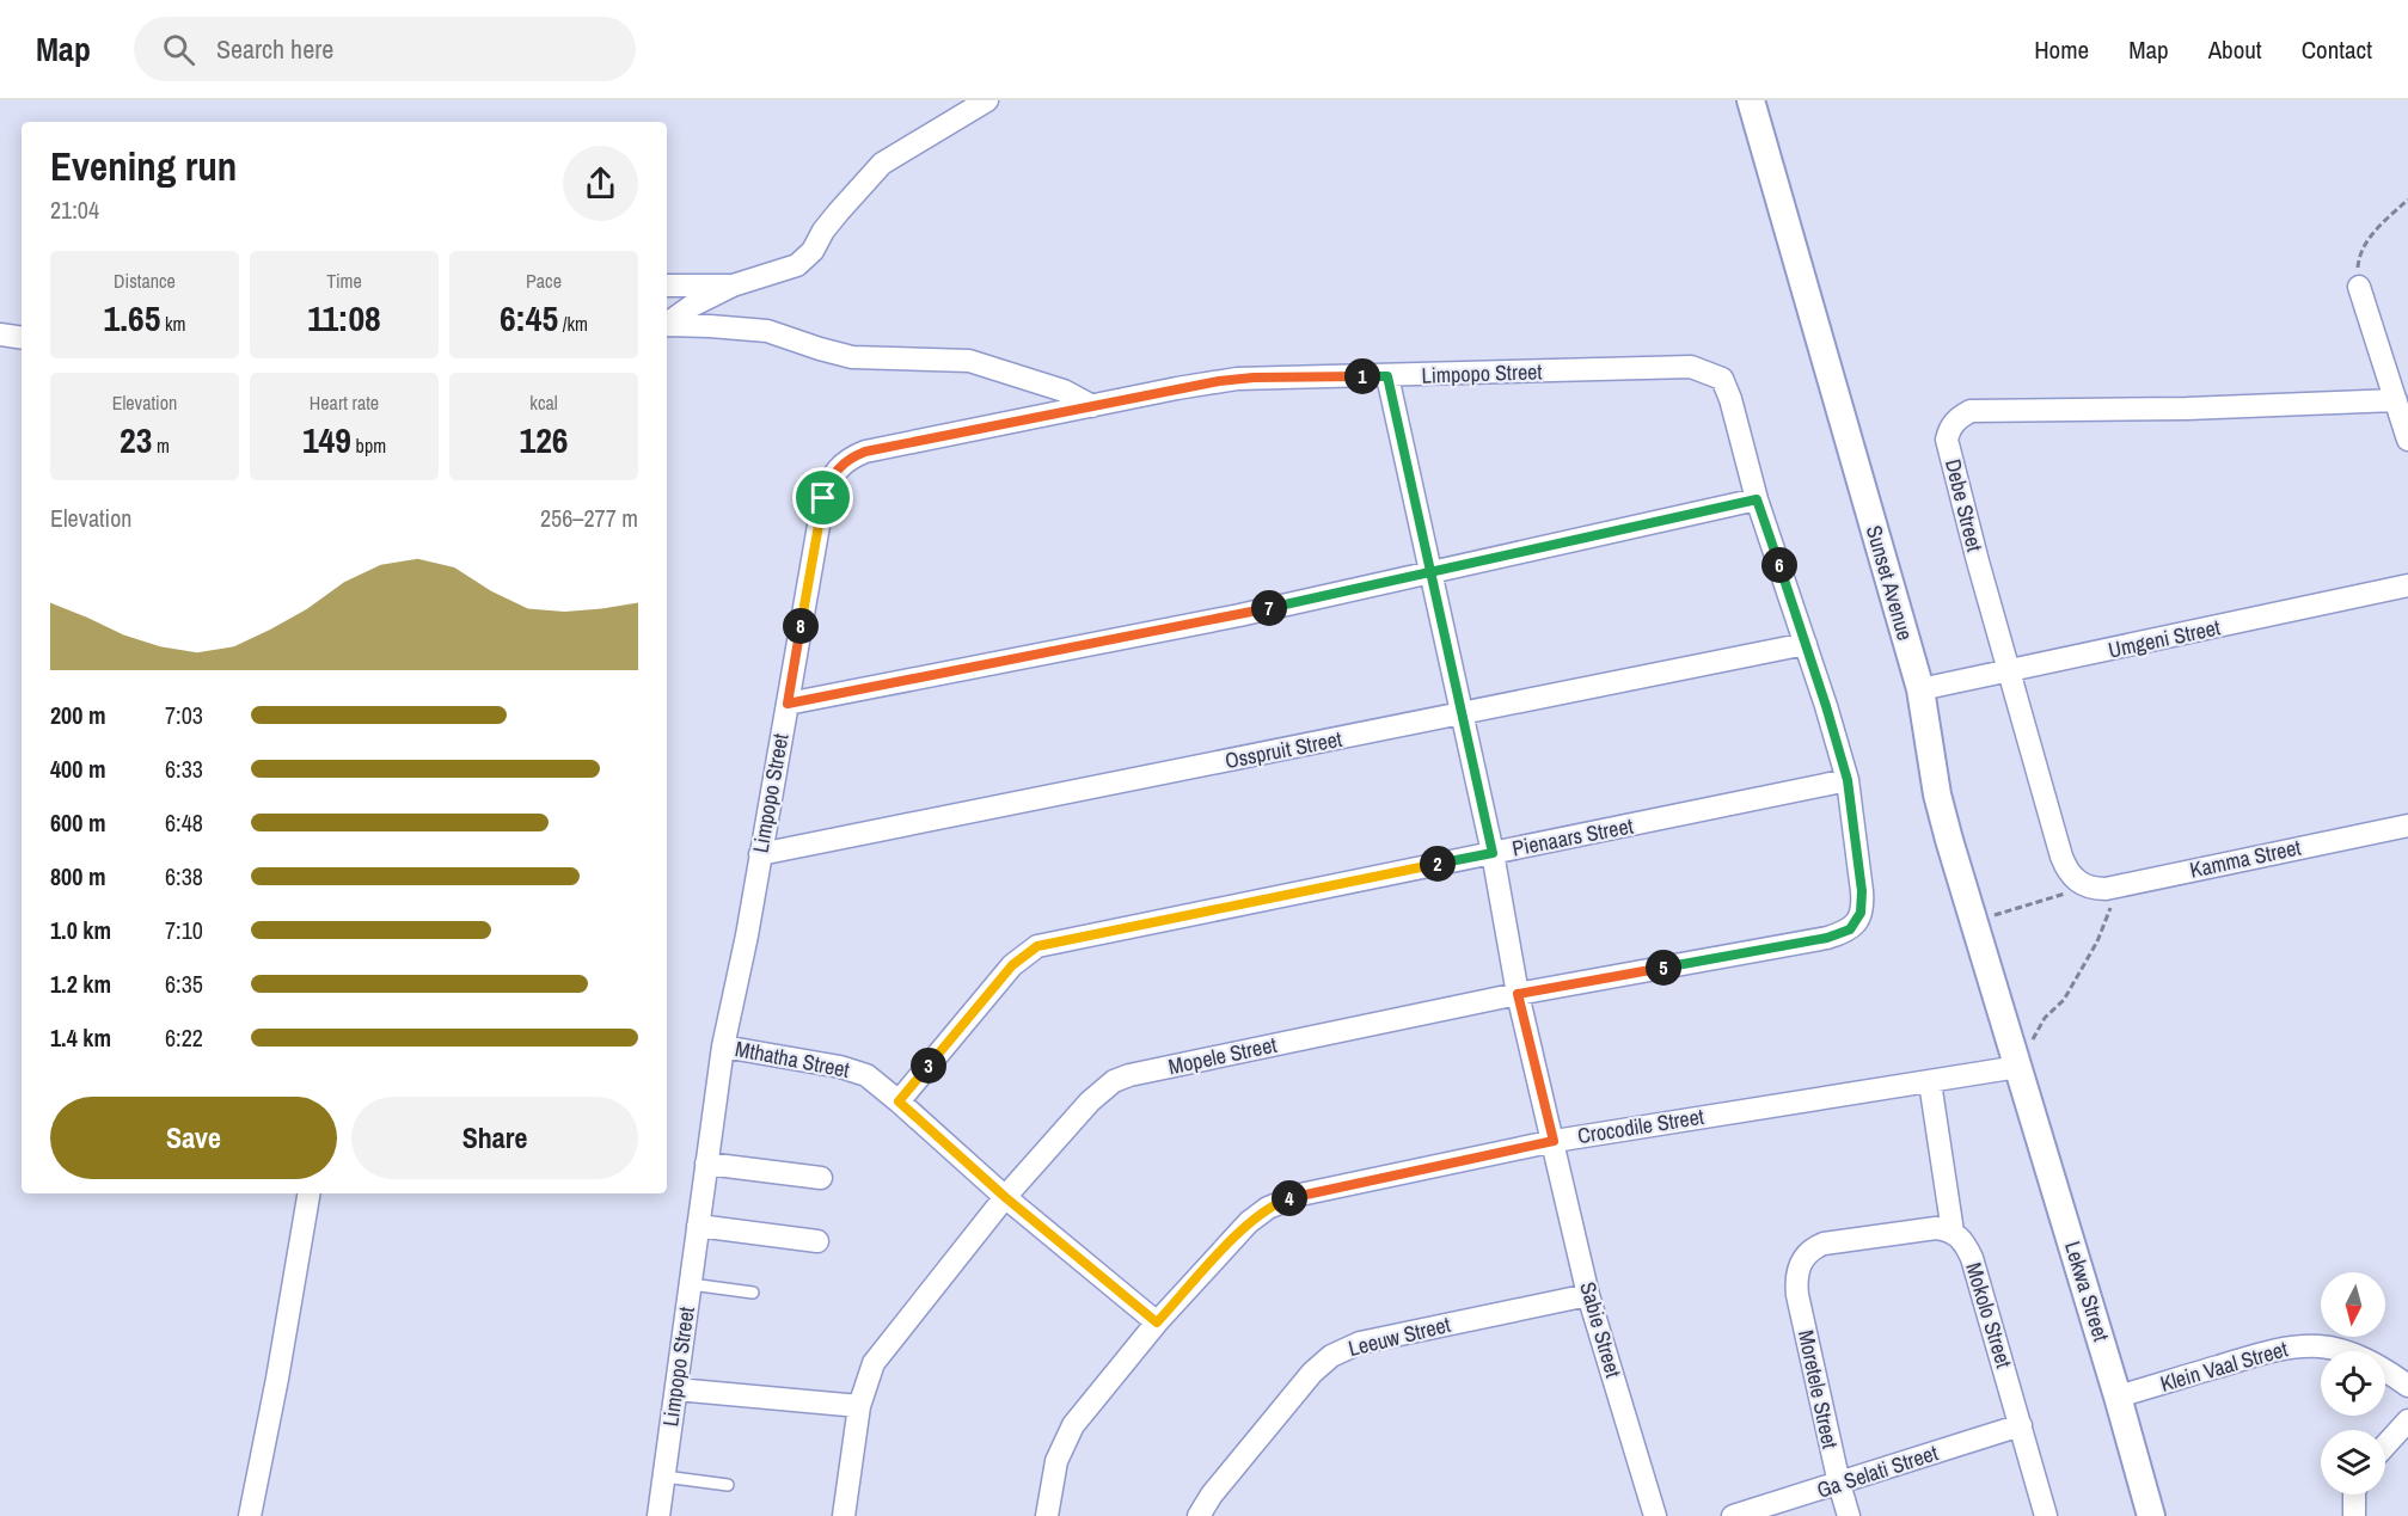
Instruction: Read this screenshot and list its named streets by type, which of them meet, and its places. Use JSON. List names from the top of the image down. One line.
{"streets":{"street":["Limpopo Street","Debe Street","Sunset Avenue","Umgeni Street","Osspruit Street","Pienaars Street","Kamma Street","Mopele Street","Mthatha Street","Crocodile Street","Lekwa Street","Mokolo Street","Sabie Street","Leeuw Street","Klein Vaal Street","Moretele Street","Ga Selati Street"]},"crossings":[["Limpopo Street","Osspruit Street"],["Limpopo Street","Pienaars Street"],["Limpopo Street","Mopele Street"],["Limpopo Street","Mthatha Street"],["Limpopo Street","Sabie Street"],["Debe Street","Umgeni Street"],["Debe Street","Kamma Street"],["Sunset Avenue","Umgeni Street"],["Sunset Avenue","Crocodile Street"],["Sunset Avenue","Lekwa Street"],["Osspruit Street","Sabie Street"],["Pienaars Street","Mthatha Street"],["Pienaars Street","Sabie Street"],["Mopele Street","Mthatha Street"],["Mopele Street","Sabie Street"],["Mthatha Street","Crocodile Street"],["Crocodile Street","Lekwa Street"],["Crocodile Street","Sabie Street"],["Lekwa Street","Klein Vaal Street"],["Mokolo Street","Moretele Street"],["Mokolo Street","Ga Selati Street"],["Sabie Street","Leeuw Street"],["Moretele Street","Ga Selati Street"]],"north":"bottom","page":{"header":"Map","search":"Search here","nav":["Home","Map","About","Contact"],"heading":["Evening run","21:04"],"stats":[["Distance","1.65 km"],["Time","11:08"],["Pace","6:45 /km"],["Elevation","23 m"],["Heart rate","149 bpm"],["kcal","126"]],"pins":["1","6","7","8","2","5","3","4"],"chart":["Elevation","256–277 m"],"list":[{"name":"200 m","note":"7:03"},{"name":"400 m","note":"6:33"},{"name":"600 m","note":"6:48"},{"name":"800 m","note":"6:38"},{"name":"1.0 km","note":"7:10"},{"name":"1.2 km","note":"6:35"},{"name":"1.4 km","note":"6:22"}],"buttons":["Save","Share"]}}
